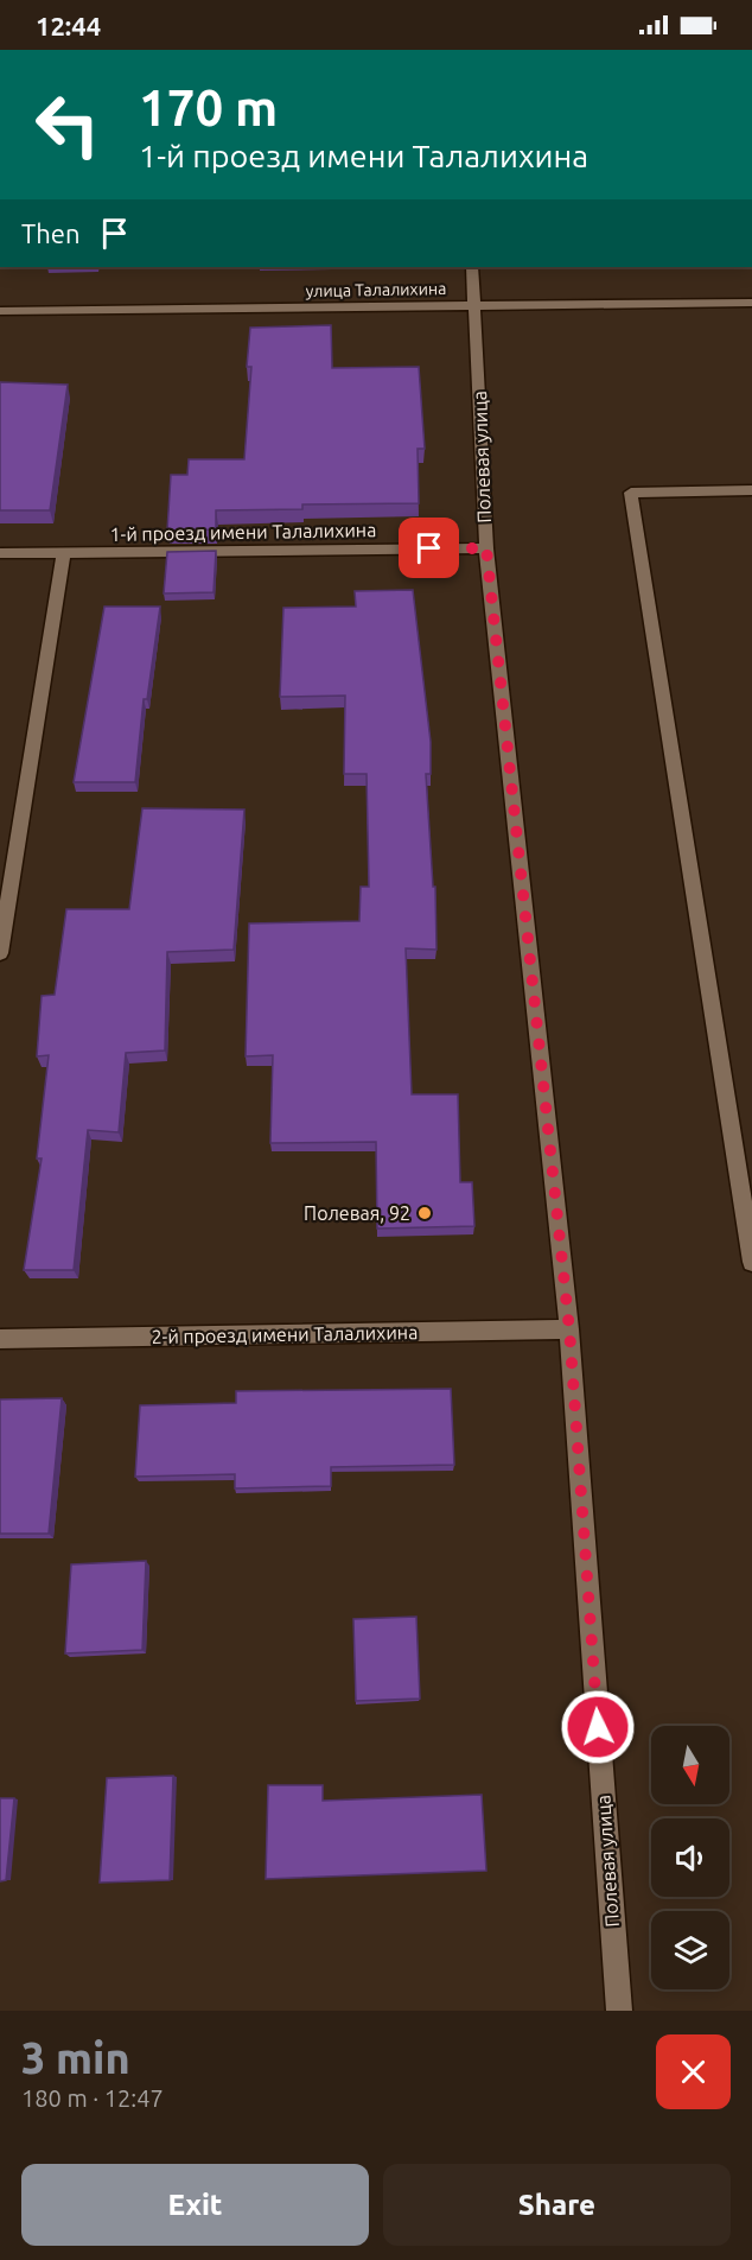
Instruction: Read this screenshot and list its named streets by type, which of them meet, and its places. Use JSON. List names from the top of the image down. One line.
{"streets":{"street":["улица Талалихина","Полевая улица","1-й проезд имени Талалихина","2-й проезд имени Талалихина"]},"crossings":[["улица Талалихина","Полевая улица"],["Полевая улица","1-й проезд имени Талалихина"],["Полевая улица","2-й проезд имени Талалихина"]],"places":["Полевая, 92"],"north":"bottom","page":{"status":"12:44","turn":["170 m","1-й проезд имени Талалихина"],"then":"Then","heading":["3 min","180 m · 12:47"],"buttons":["Exit","Share"]}}
